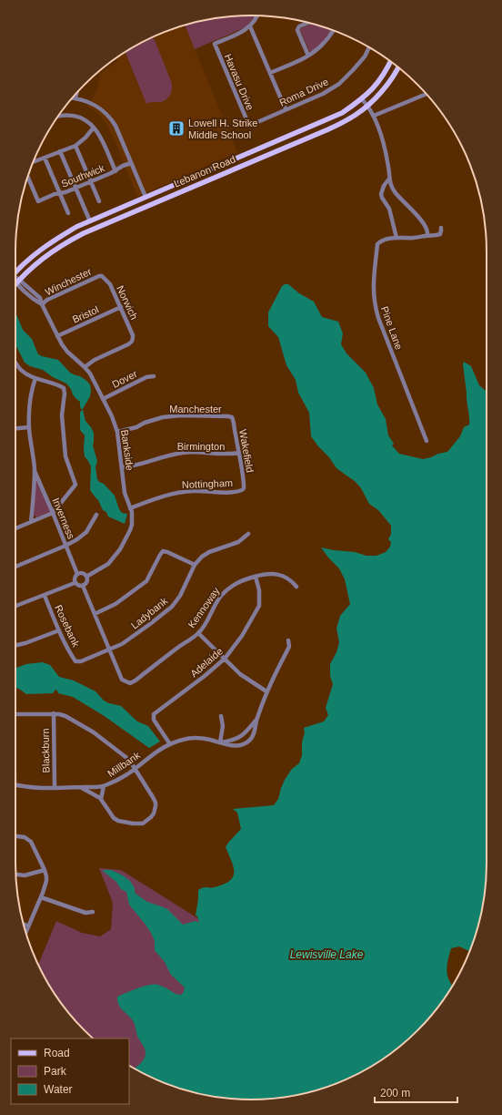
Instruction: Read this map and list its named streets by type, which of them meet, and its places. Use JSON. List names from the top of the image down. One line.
{"streets":{"main road":["Lebanon Road"],"street":["Havasu Drive","Roma Drive","Southwick","Winchester","Norwich","Bristol","Pine Lane","Dover","Manchester","Birmington","Bankside","Wakefield","Nottingham","Inverness","Kennoway","Ladybank","Rosebank","Adelaide","Blackburn","Millbank"]},"crossings":[["Havasu Drive","Roma Drive"],["Lebanon Road","Bankside"],["Winchester","Norwich"],["Winchester","Bankside"],["Norwich","Bristol"],["Norwich","Bankside"],["Bristol","Bankside"],["Dover","Bankside"],["Manchester","Bankside"],["Manchester","Wakefield"],["Birmington","Bankside"],["Birmington","Wakefield"],["Bankside","Nottingham"],["Bankside","Inverness"],["Wakefield","Nottingham"],["Kennoway","Ladybank"],["Kennoway","Adelaide"],["Ladybank","Rosebank"],["Adelaide","Millbank"],["Blackburn","Millbank"]],"water":["Lewisville Lake"],"places":{"building":["Lowell H. Strike Middle School"]},"legend":["Road","Park","Water"],"scale_bar":"200 m"}
